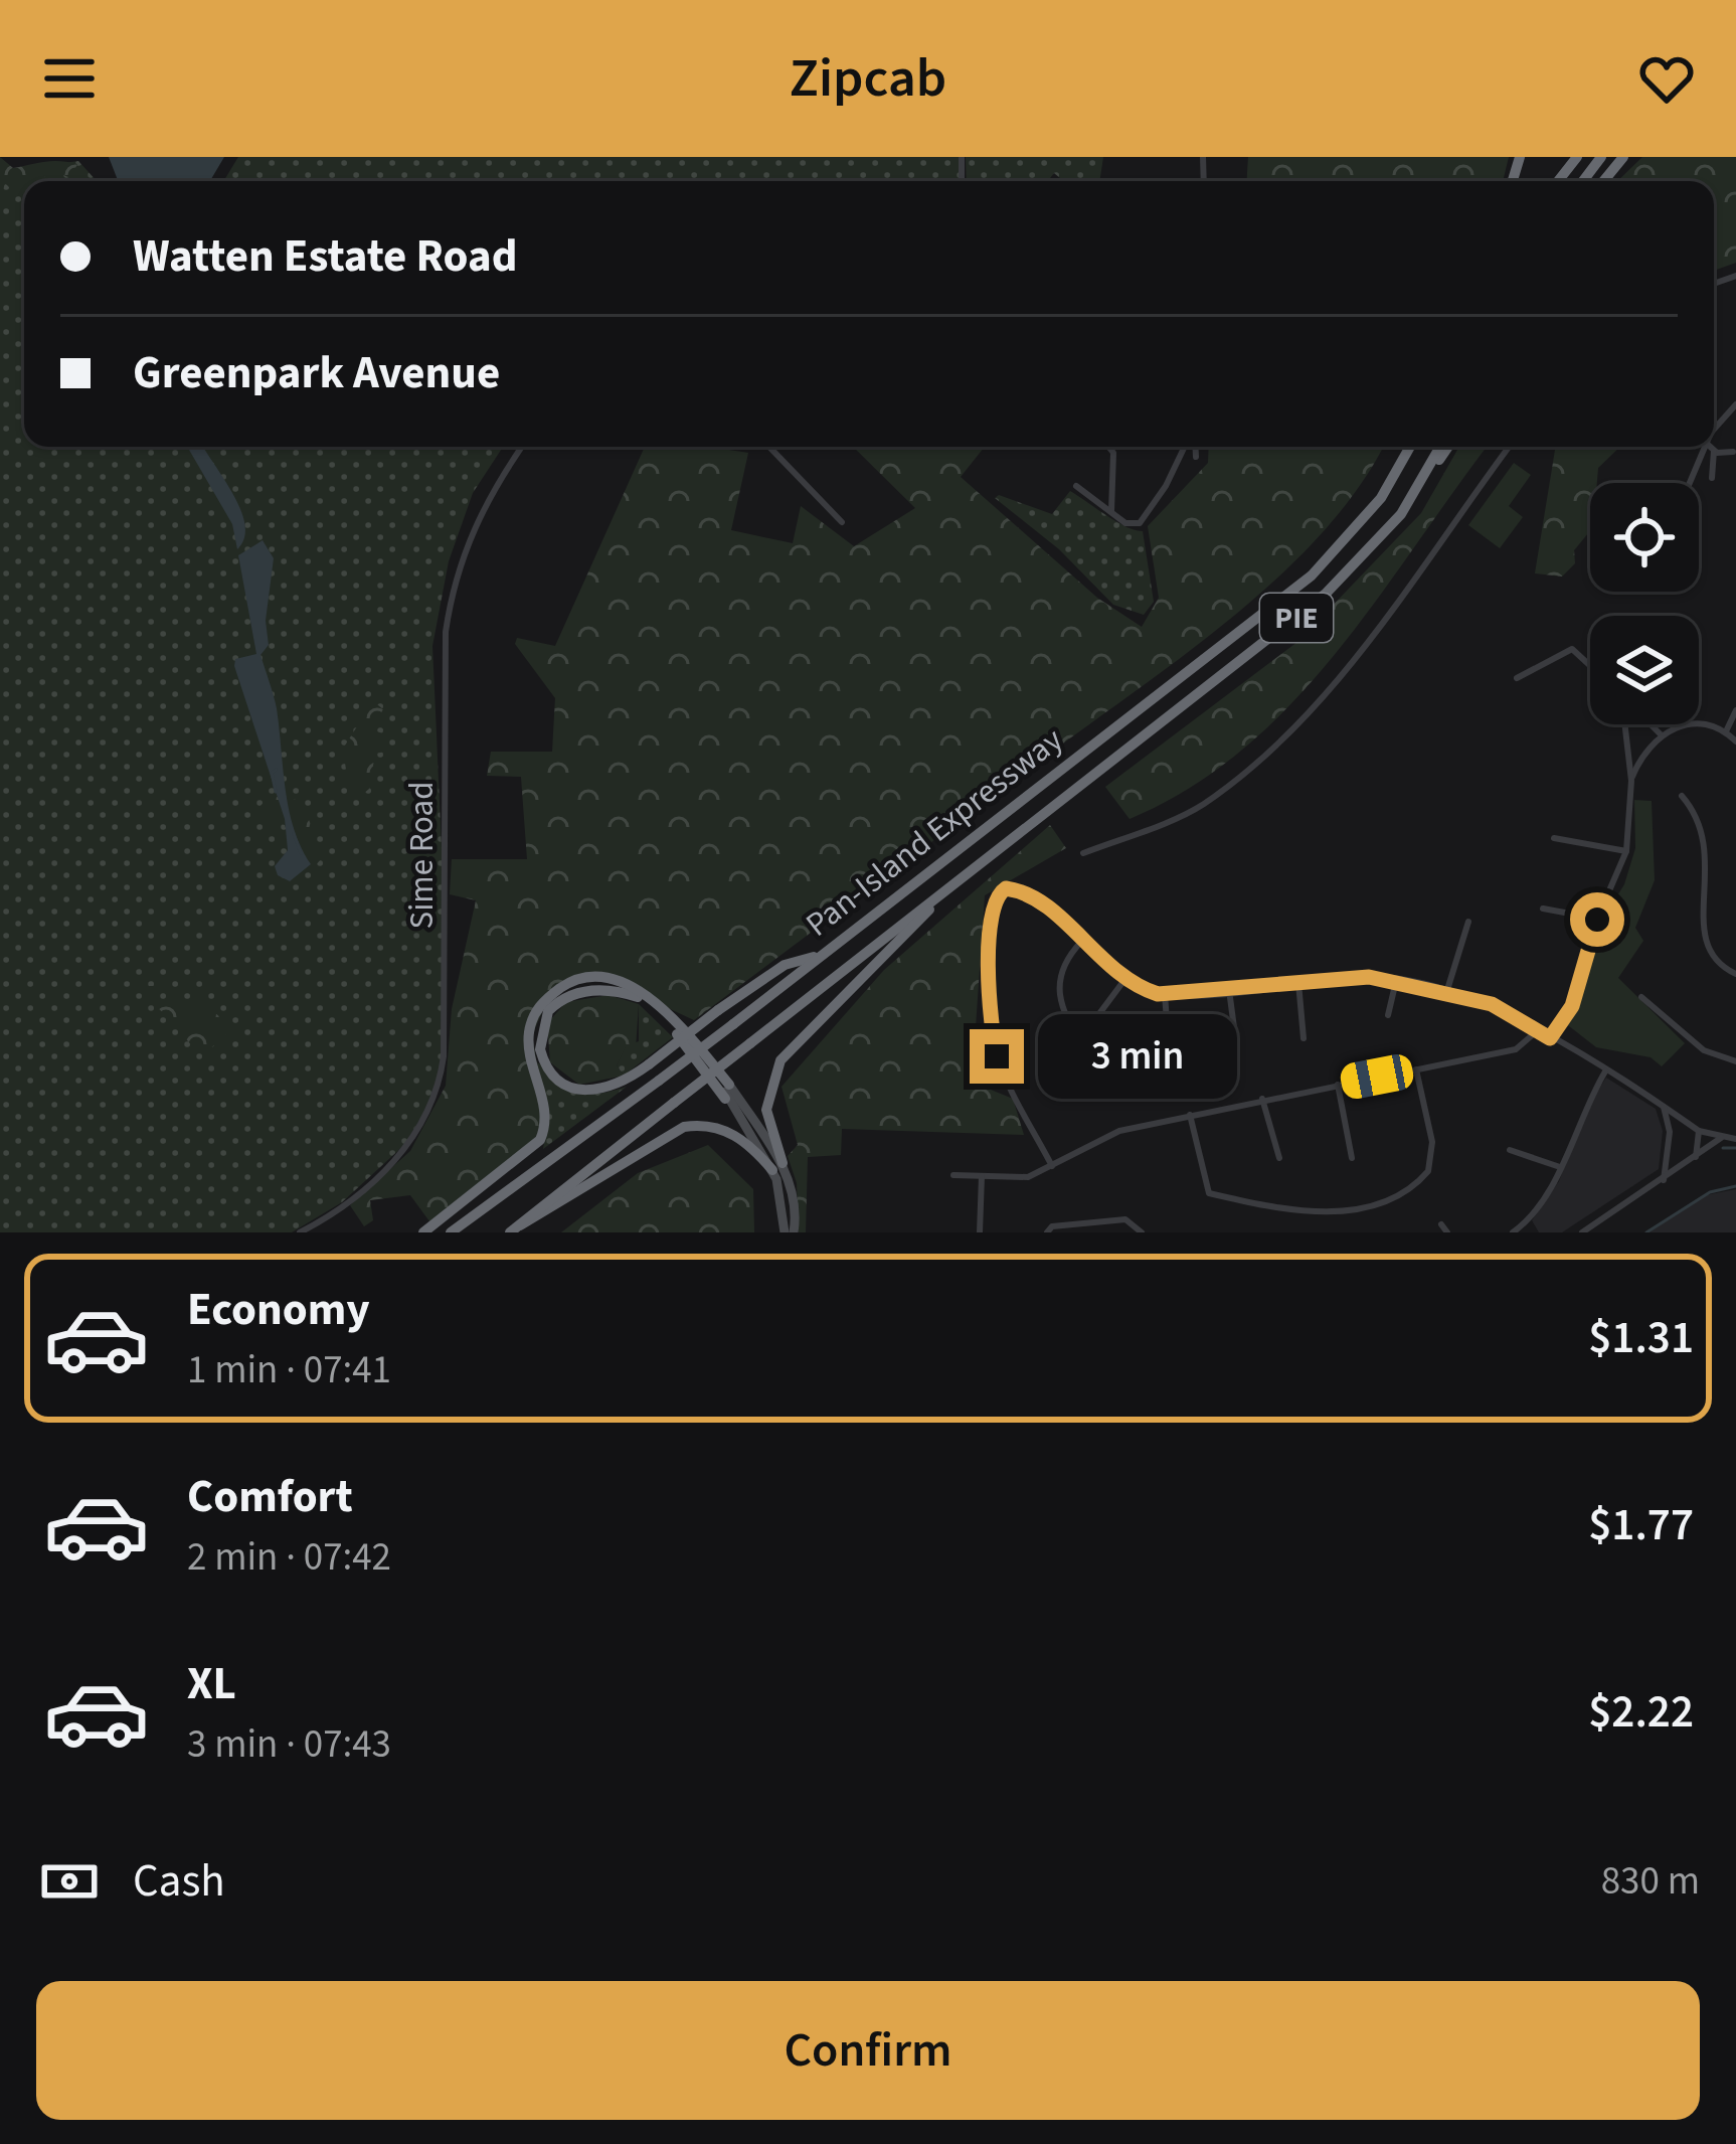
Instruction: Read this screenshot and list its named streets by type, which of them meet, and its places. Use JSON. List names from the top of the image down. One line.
{"streets":{"highway":["PIE","Pan-Island Expressway"],"street":["Sime Road"]},"page":{"header":"Zipcab","banner":["Watten Estate Road","Greenpark Avenue"],"bubble":"3 min","list":[{"name":"Economy","note":"1 min · 07:41","value":"$1.31"},{"name":"Comfort","note":"2 min · 07:42","value":"$1.77"},{"name":"XL","note":"3 min · 07:43","value":"$2.22"}],"pay":["Cash","830 m"],"buttons":"Confirm"}}
